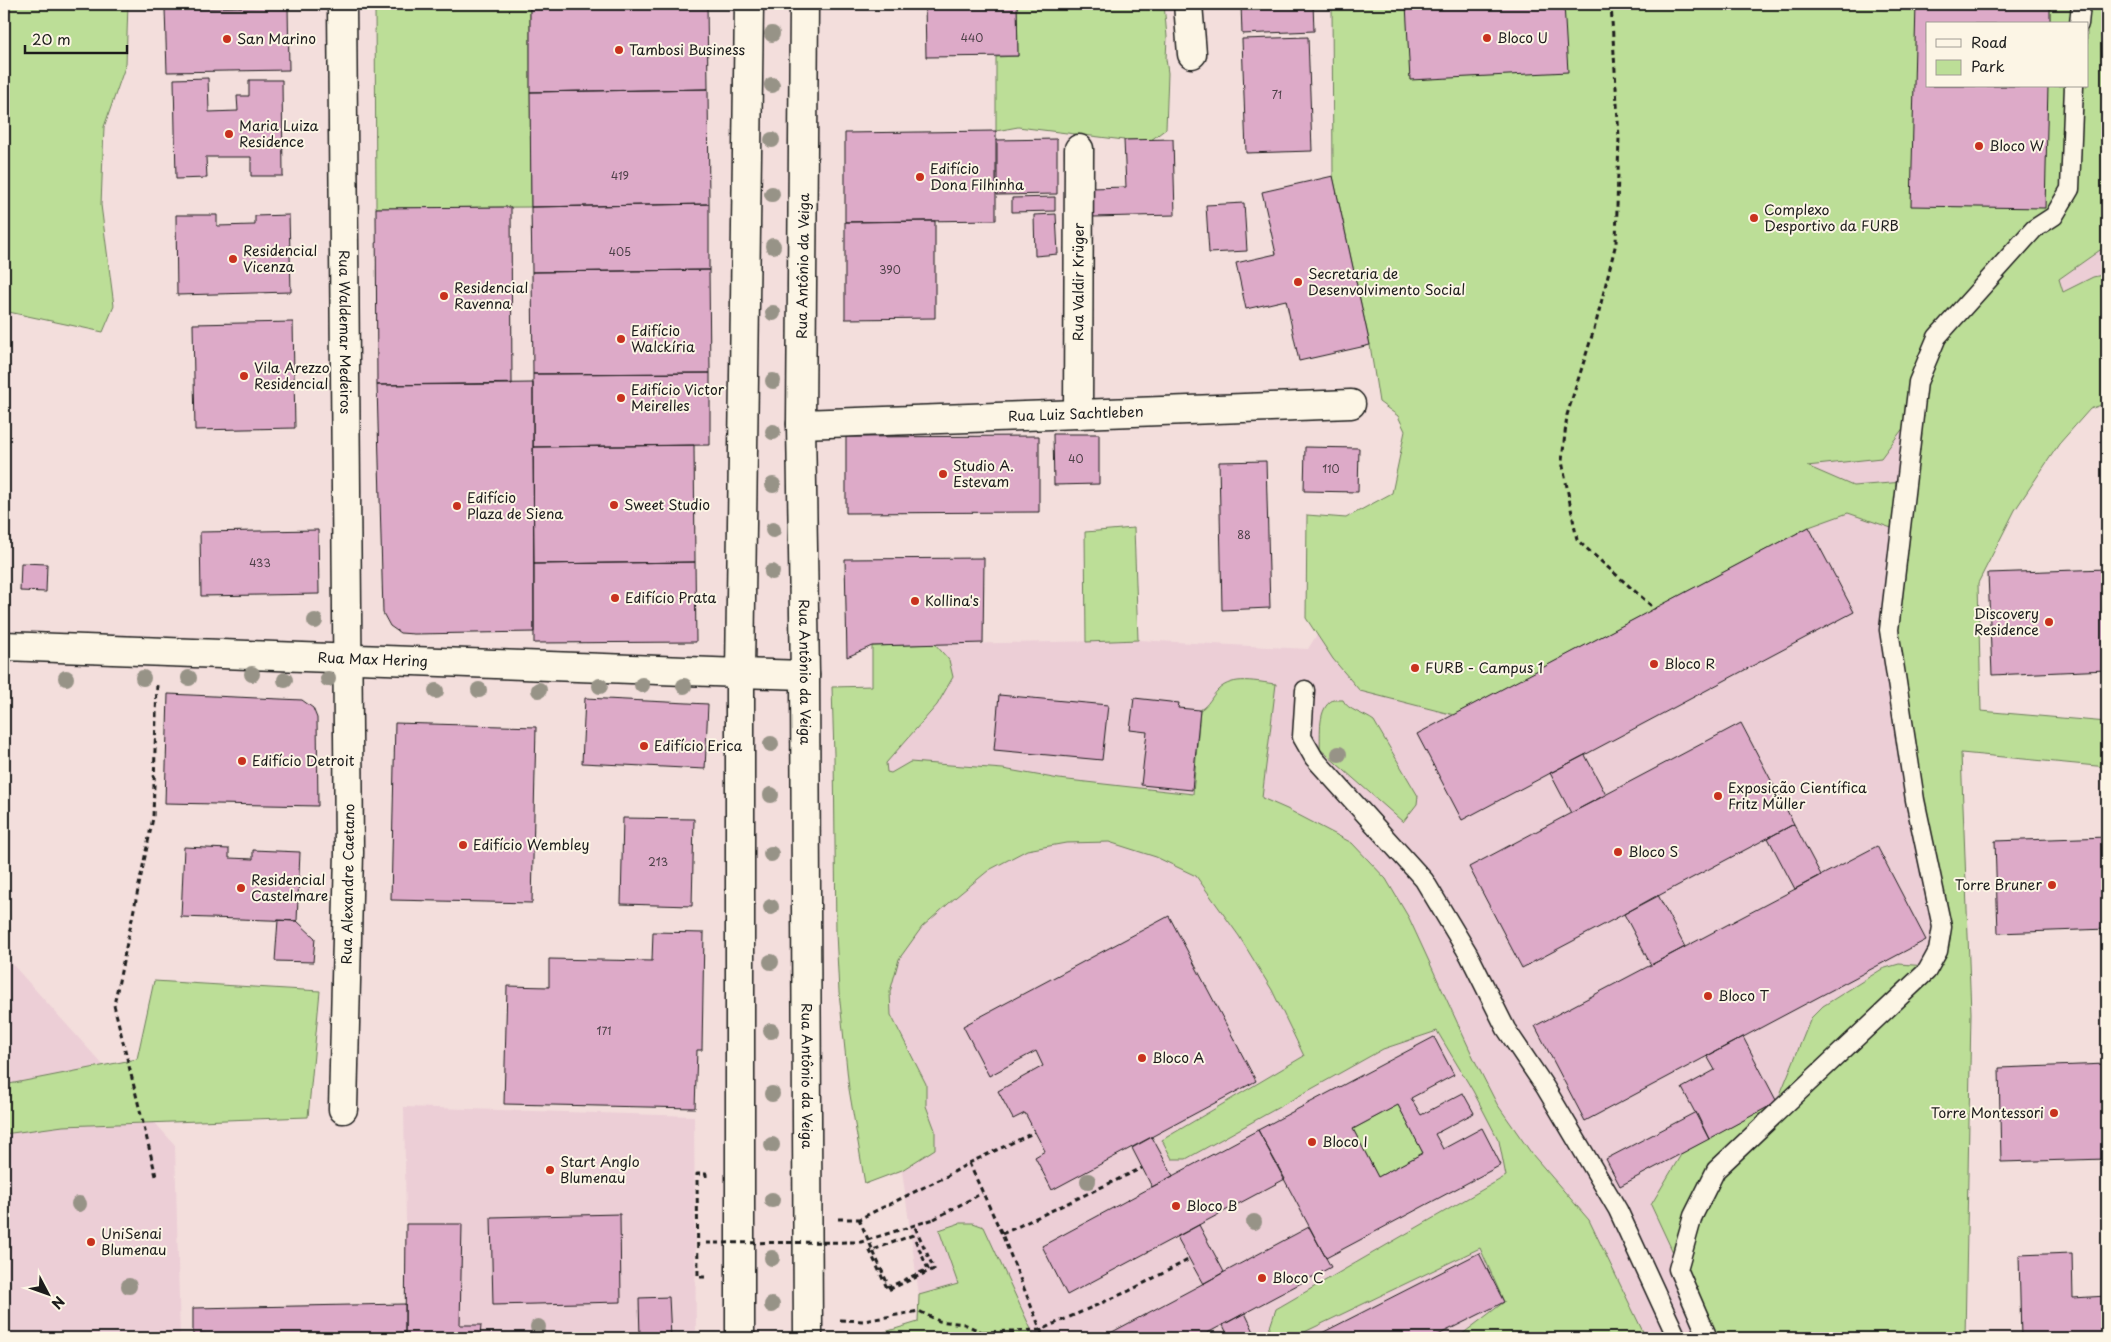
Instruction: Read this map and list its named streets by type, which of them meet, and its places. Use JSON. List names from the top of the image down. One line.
{"streets":{"main road":["Rua Antônio da Veiga","Rua Valdir Krüger","Rua Waldemar Medeiros","Rua Luiz Sachtleben","Rua Max Hering","Rua Alexandre Caetano"]},"crossings":[["Rua Antônio da Veiga","Rua Luiz Sachtleben"],["Rua Antônio da Veiga","Rua Max Hering"],["Rua Valdir Krüger","Rua Luiz Sachtleben"],["Rua Waldemar Medeiros","Rua Max Hering"],["Rua Waldemar Medeiros","Rua Alexandre Caetano"],["Rua Max Hering","Rua Alexandre Caetano"]],"places":["Bloco U","San Marino","Tambosi Business","Maria Luiza Residence","Bloco W","Edifício Dona Filhinha","Complexo Desportivo da FURB","Residencial Vicenza","Secretaria de Desenvolvimento Social","Residencial Ravenna","Edifício Walckíria","Vila Arezzo Residencial","Edifício Victor Meirelles","Studio A. Estevam","Sweet Studio","Edifício Plaza de Siena","Edifício Prata","Kollina's","Discovery Residence","Bloco R","FURB - Campus 1","Edifício Erica","Edifício Detroit","Exposição Científica Fritz Müller","Edifício Wembley","Bloco S","Torre Bruner","Residencial Castelmare","Bloco T","Bloco A","Torre Montessori","Bloco I","Start Anglo Blumenau","Bloco B","UniSenai Blumenau","Bloco C"],"house_numbers":["440","71","419","405","390","40","110","88","433","213","171"],"legend":["Road","Park"],"scale_bar":"20 m","north":"bottom right"}
